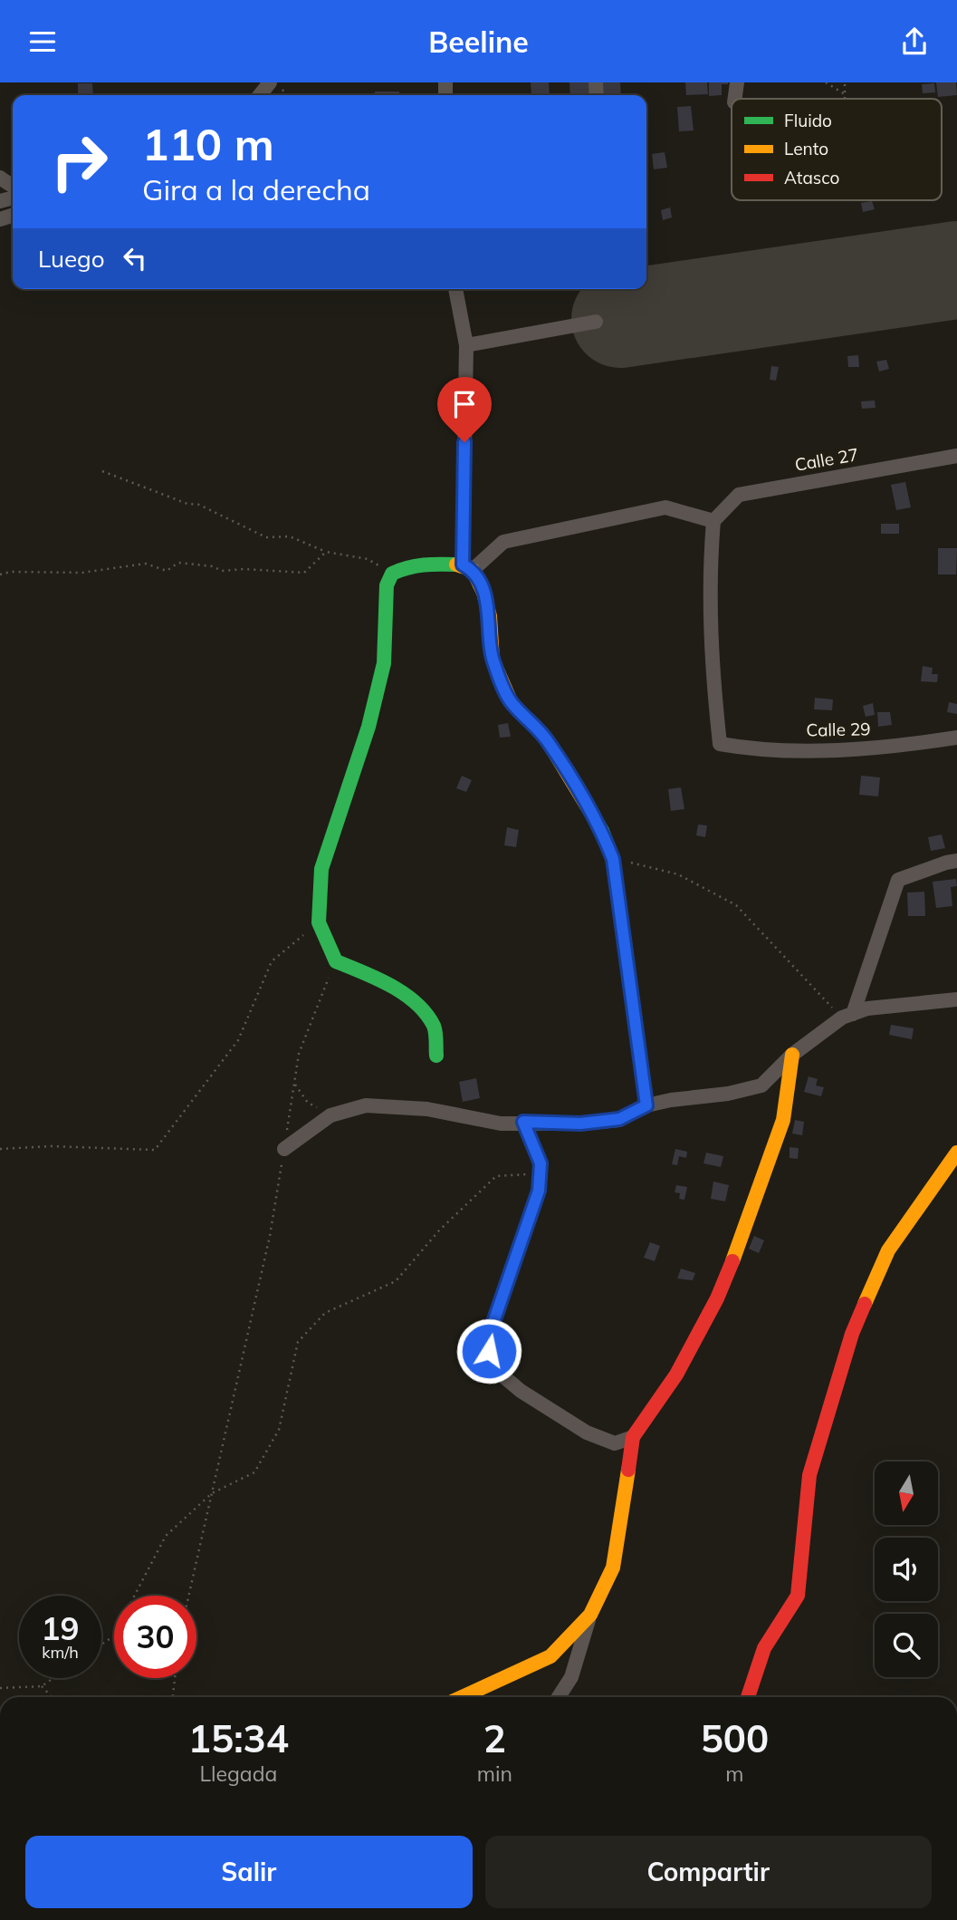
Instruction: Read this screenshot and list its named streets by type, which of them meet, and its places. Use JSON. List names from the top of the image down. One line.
{"streets":{"street":["Calle 27","Calle 29"]},"crossings":[["Calle 27","Calle 29"]],"legend":["Fluido","Lento","Atasco"],"north":"bottom","page":{"header":"Beeline","turn":["110 m","Gira a la derecha"],"then":"Luego","speed":"19 km/h","limit":"30","eta":["15:34","Llegada","2","min","500","m"],"buttons":["Salir","Compartir"]}}
